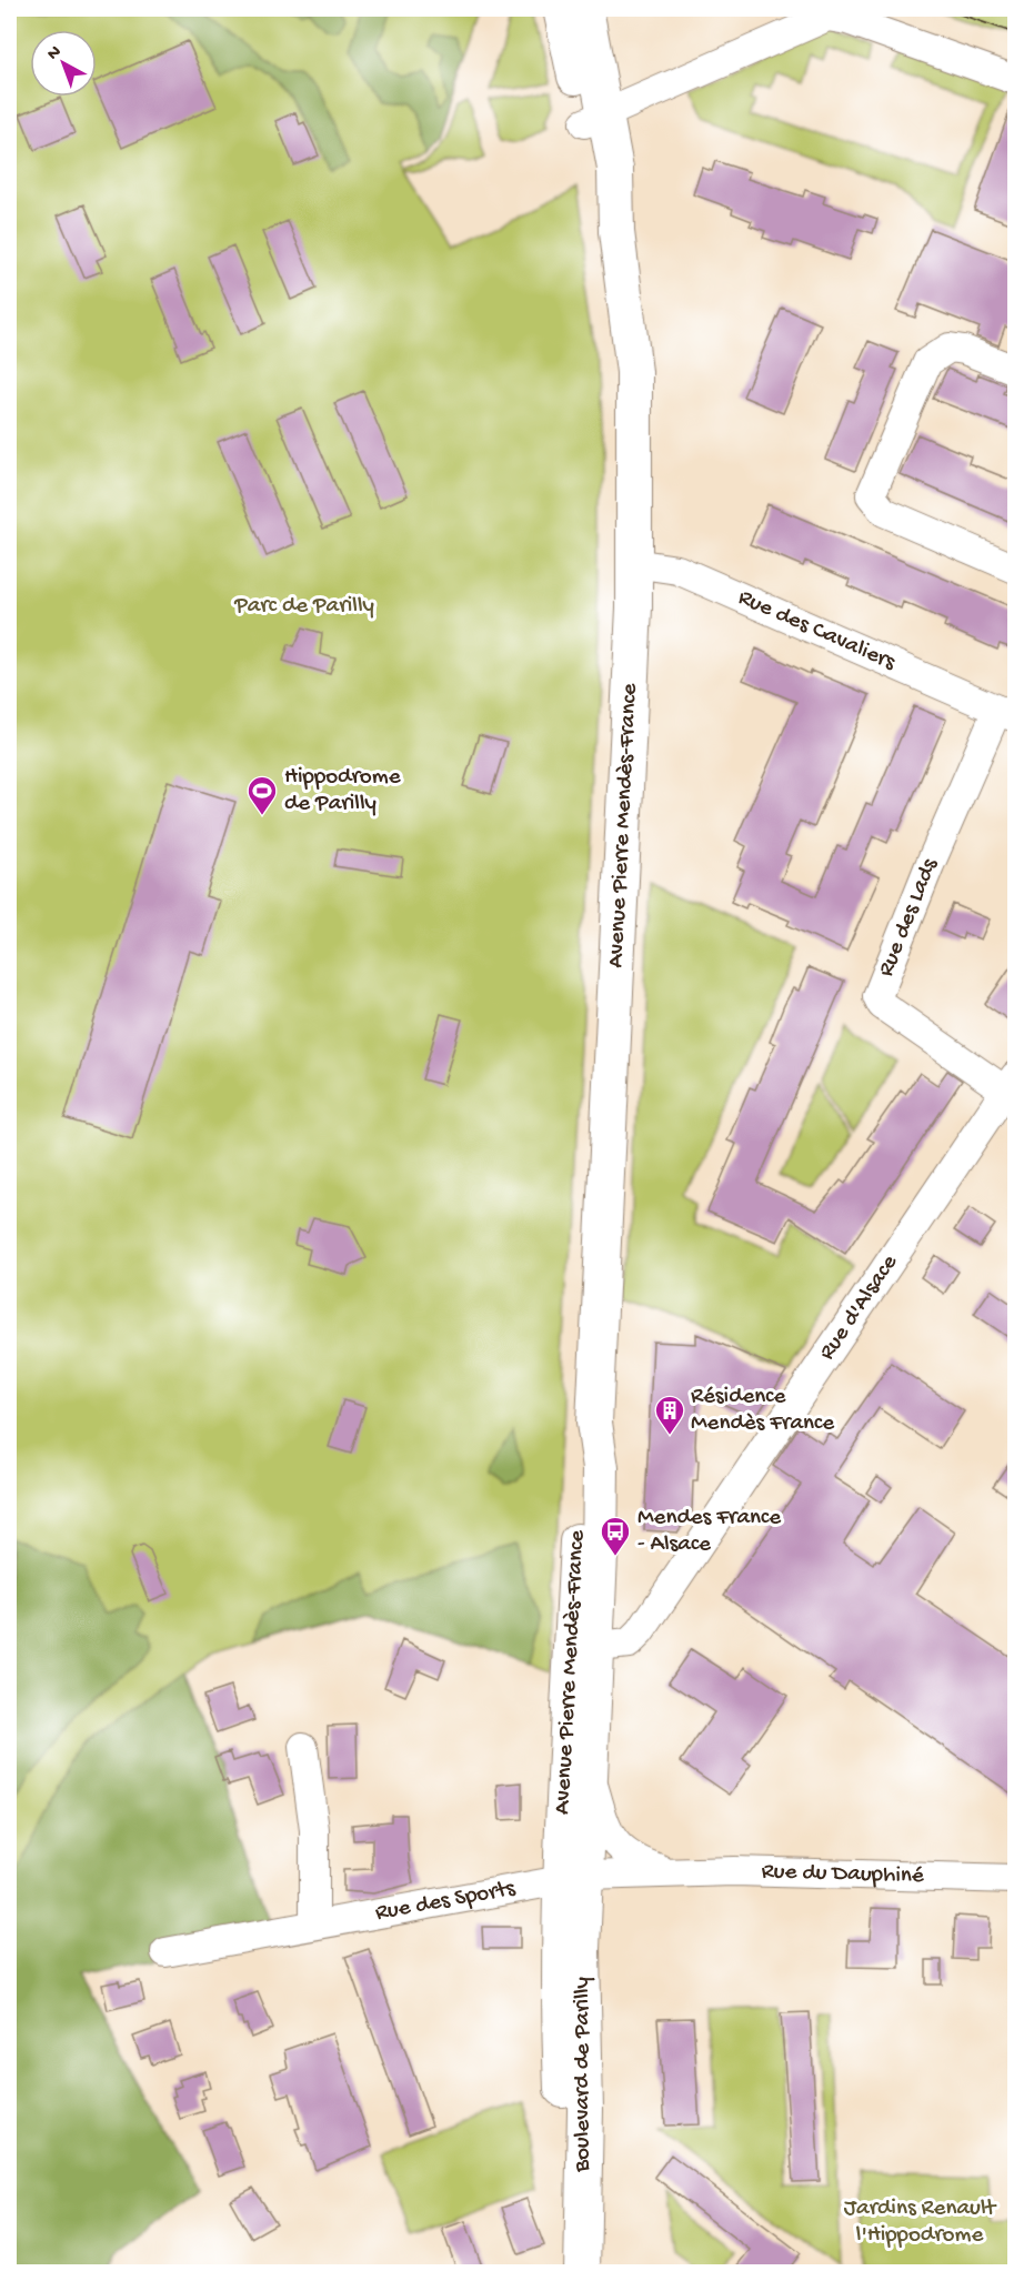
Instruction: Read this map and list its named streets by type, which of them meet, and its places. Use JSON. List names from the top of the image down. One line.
{"streets":{"main road":["Avenue Pierre Mendès-France","Boulevard de Parilly"],"street":["Rue des Cavaliers","Rue des Lads","Rue d'Alsace","Rue du Dauphiné","Rue des Sports"]},"crossings":[["Rue des Cavaliers","Avenue Pierre Mendès-France"],["Rue des Cavaliers","Rue des Lads"],["Avenue Pierre Mendès-France","Rue d'Alsace"],["Avenue Pierre Mendès-France","Rue du Dauphiné"],["Avenue Pierre Mendès-France","Rue des Sports"],["Avenue Pierre Mendès-France","Boulevard de Parilly"],["Rue des Lads","Rue d'Alsace"],["Rue du Dauphiné","Rue des Sports"],["Rue du Dauphiné","Boulevard de Parilly"],["Rue des Sports","Boulevard de Parilly"]],"parks":["Parc de Parilly","Jardins Renault l'Hippodrome"],"places":{"sports":["Hippodrome de Parilly"],"building":["Résidence Mendès France"],"bus stop":["Mendes France - Alsace"]},"north":"top left"}
